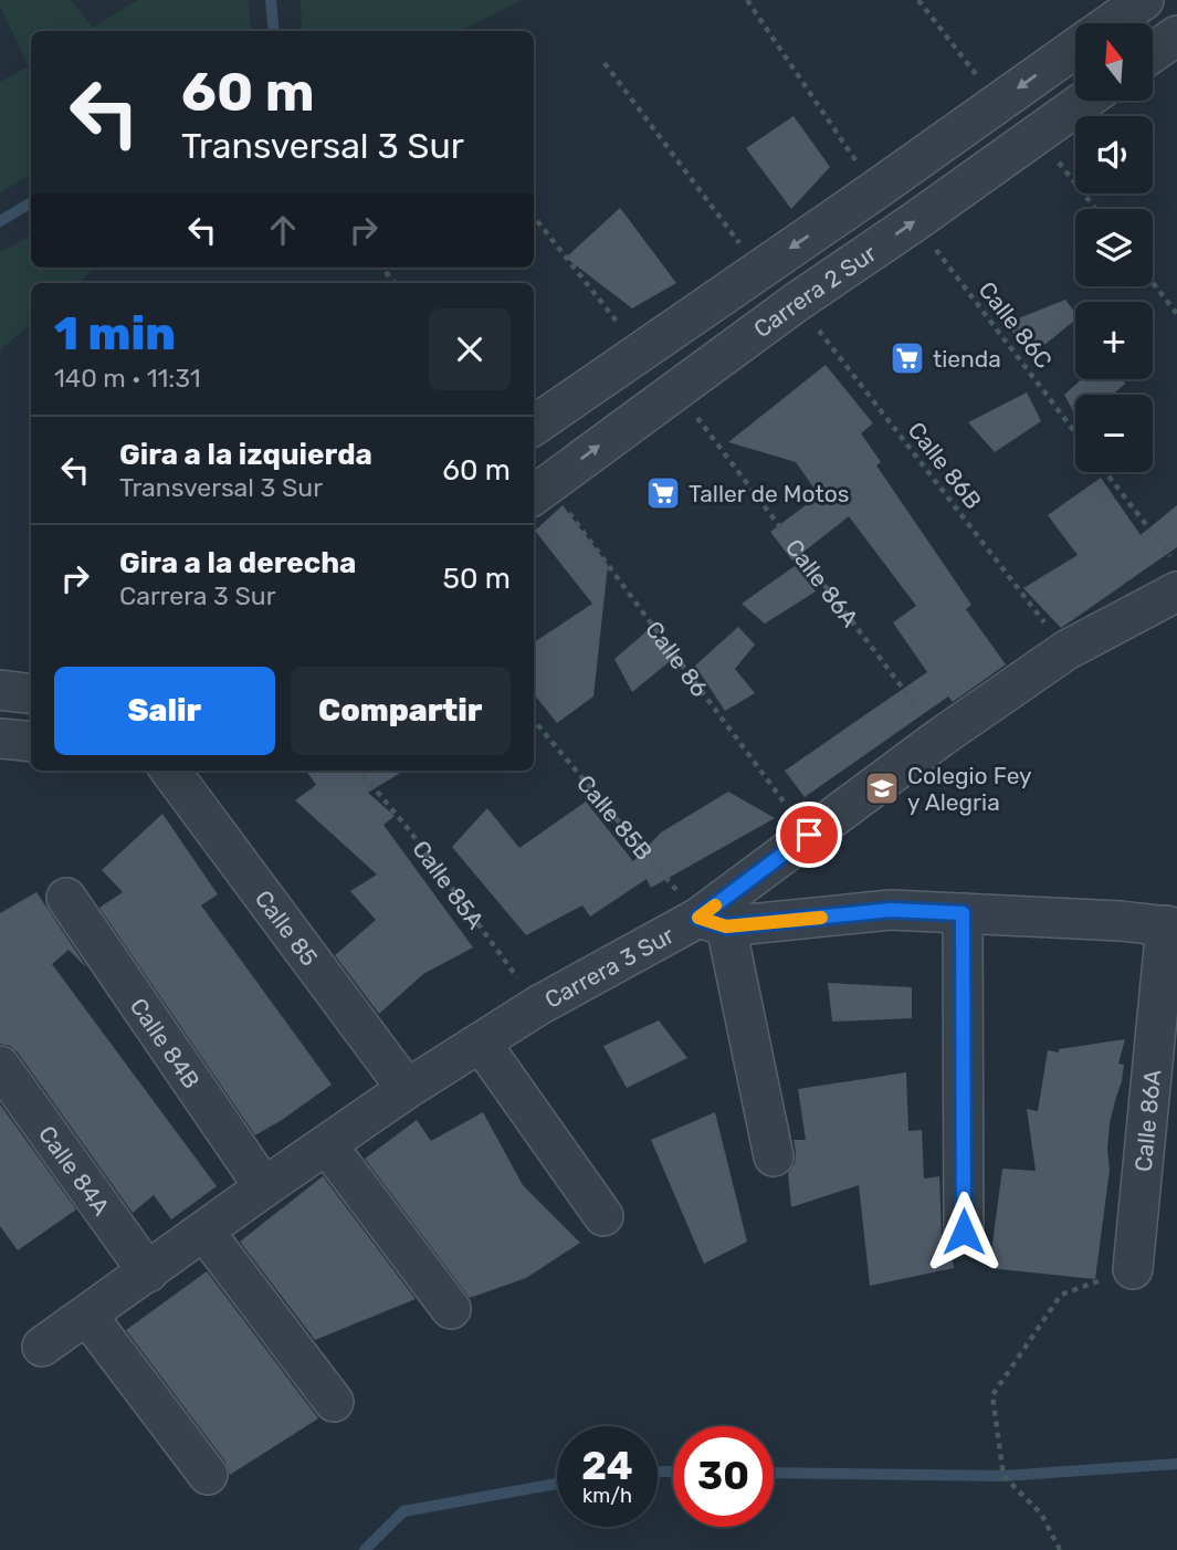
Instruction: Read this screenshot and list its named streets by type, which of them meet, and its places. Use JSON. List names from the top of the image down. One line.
{"streets":{"street":["Carrera 2 Sur","Calle 86A","Calle 85","Carrera 3 Sur","Calle 84B","Calle 84A"],"path":["Calle 86C","Calle 86B","Calle 86","Calle 85B","Calle 85A"]},"crossings":[["Carrera 2 Sur","Calle 86C"],["Carrera 2 Sur","Calle 86B"],["Carrera 2 Sur","Calle 86A"],["Carrera 2 Sur","Calle 86"],["Calle 86B","Carrera 3 Sur"],["Calle 86A","Carrera 3 Sur"],["Calle 86","Carrera 3 Sur"],["Calle 85B","Carrera 3 Sur"],["Calle 85A","Carrera 3 Sur"],["Calle 85","Carrera 3 Sur"],["Carrera 3 Sur","Calle 84B"],["Carrera 3 Sur","Calle 84A"]],"places":{"supermarket":["tienda","Taller de Motos"],"school or university":["Colegio Fey y Alegria"]},"north":"top","page":{"map_buttons":["+","−"],"turn":["60 m","Transversal 3 Sur"],"heading":["1 min","140 m · 11:31"],"list":[{"name":"Gira a la izquierda","note":"Transversal 3 Sur","value":"60 m"},{"name":"Gira a la derecha","note":"Carrera 3 Sur","value":"50 m"}],"buttons":["Salir","Compartir"],"speed":"24 km/h","limit":"30"}}
